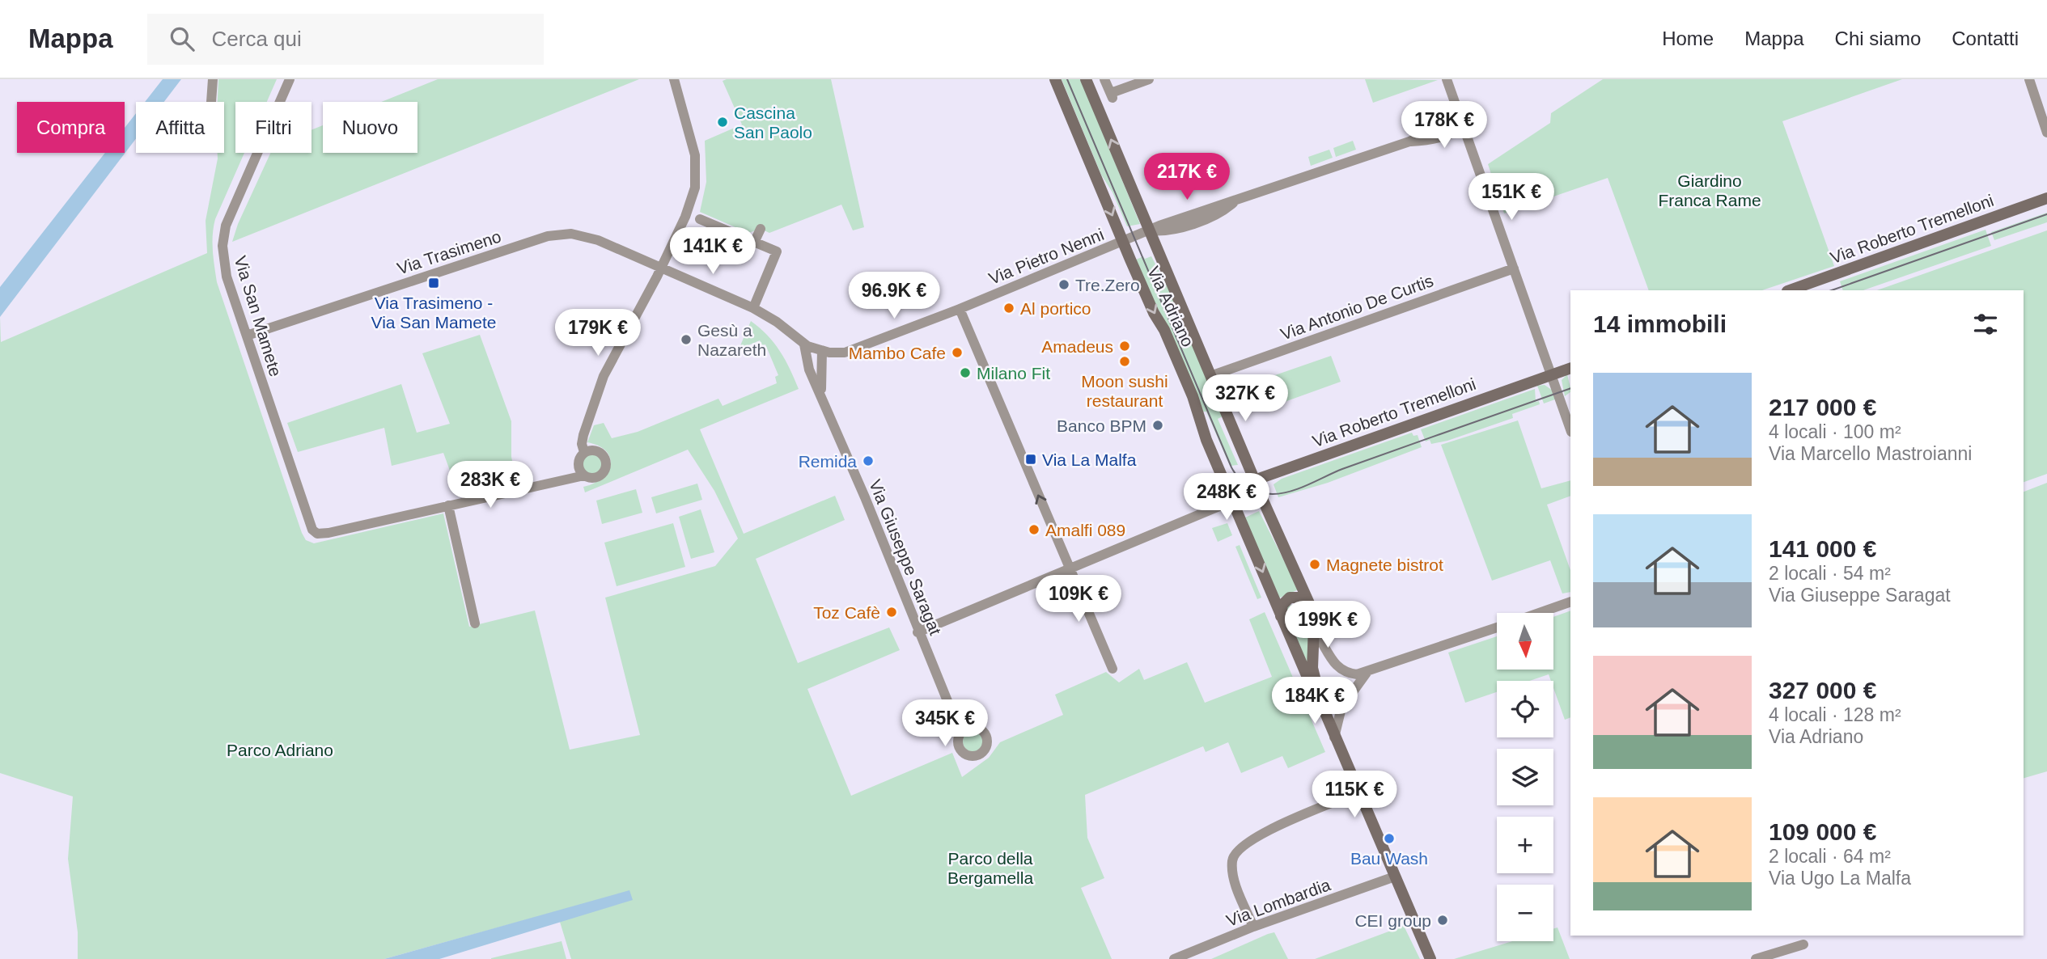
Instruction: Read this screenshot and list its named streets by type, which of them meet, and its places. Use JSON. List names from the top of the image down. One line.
{"streets":{"street":["Via Roberto Tremelloni","Via Trasimeno","Via Pietro Nenni","Via Adriano","Via Antonio De Curtis","Via San Mamete","Via Giuseppe Saragat","Via Lombardia"]},"crossings":[["Via Roberto Tremelloni","Via Adriano"],["Via Trasimeno","Via San Mamete"],["Via Pietro Nenni","Via Adriano"],["Via Pietro Nenni","Via Giuseppe Saragat"],["Via Adriano","Via Antonio De Curtis"],["Via Adriano","Via Lombardia"]],"parks":["Giardino Franca Rame","Parco Adriano","Parco della Bergamella"],"places":{"other":["Cascina San Paolo","Tre.Zero","Al portico","Gesù a Nazareth","Amadeus","Mambo Cafe","Moon sushi restaurant","Milano Fit","Banco BPM","Remida","Amalfi 089","Magnete bistrot","Toz Cafè","Bau Wash","CEI group"],"transit":["Via Trasimeno - Via San Mamete","Via La Malfa"]},"north":"bottom","page":{"header":"Mappa","search":"Cerca qui","nav":["Home","Mappa","Chi siamo","Contatti"],"price":["178K €","217K €","151K €","141K €","96.9K €","179K €","327K €","283K €","248K €","109K €","199K €","184K €","345K €","115K €"],"chip":["Compra","Affitta","Filtri","Nuovo"],"heading":"14 immobili","list":[{"name":"217 000 €","note":"4 locali · 100 m² · Via Marcello Mastroianni"},{"name":"141 000 €","note":"2 locali · 54 m² · Via Giuseppe Saragat"},{"name":"327 000 €","note":"4 locali · 128 m² · Via Adriano"},{"name":"109 000 €","note":"2 locali · 64 m² · Via Ugo La Malfa"}],"map_buttons":["+","−"]}}
